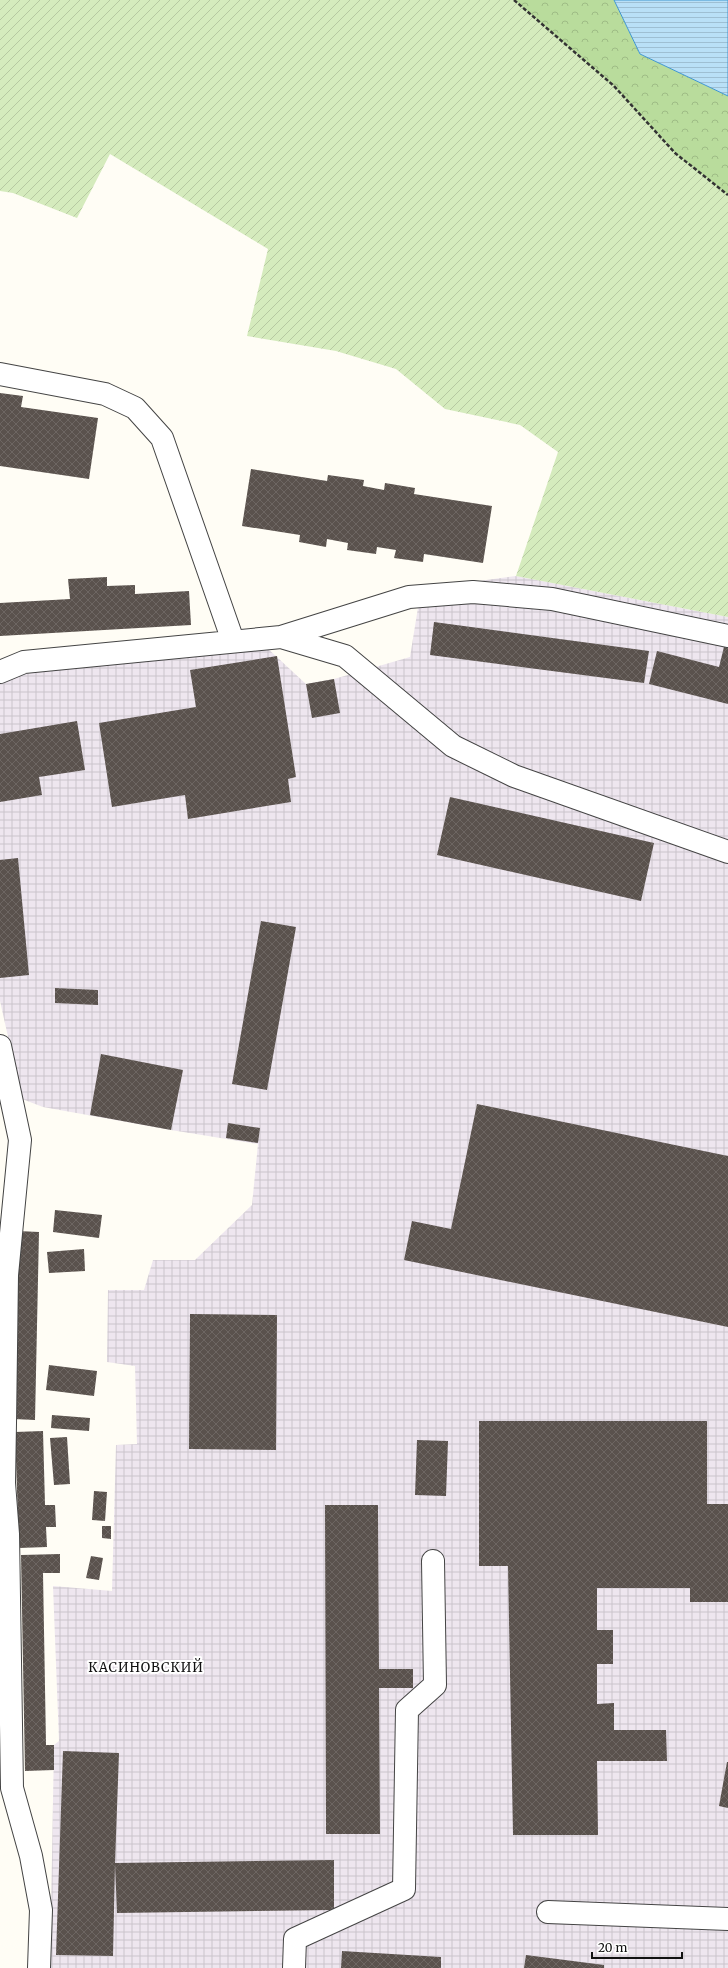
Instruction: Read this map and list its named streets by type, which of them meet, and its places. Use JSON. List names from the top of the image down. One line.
{"districts":["КАСИНОВСКИЙ"],"scale_bar":"20 m"}
